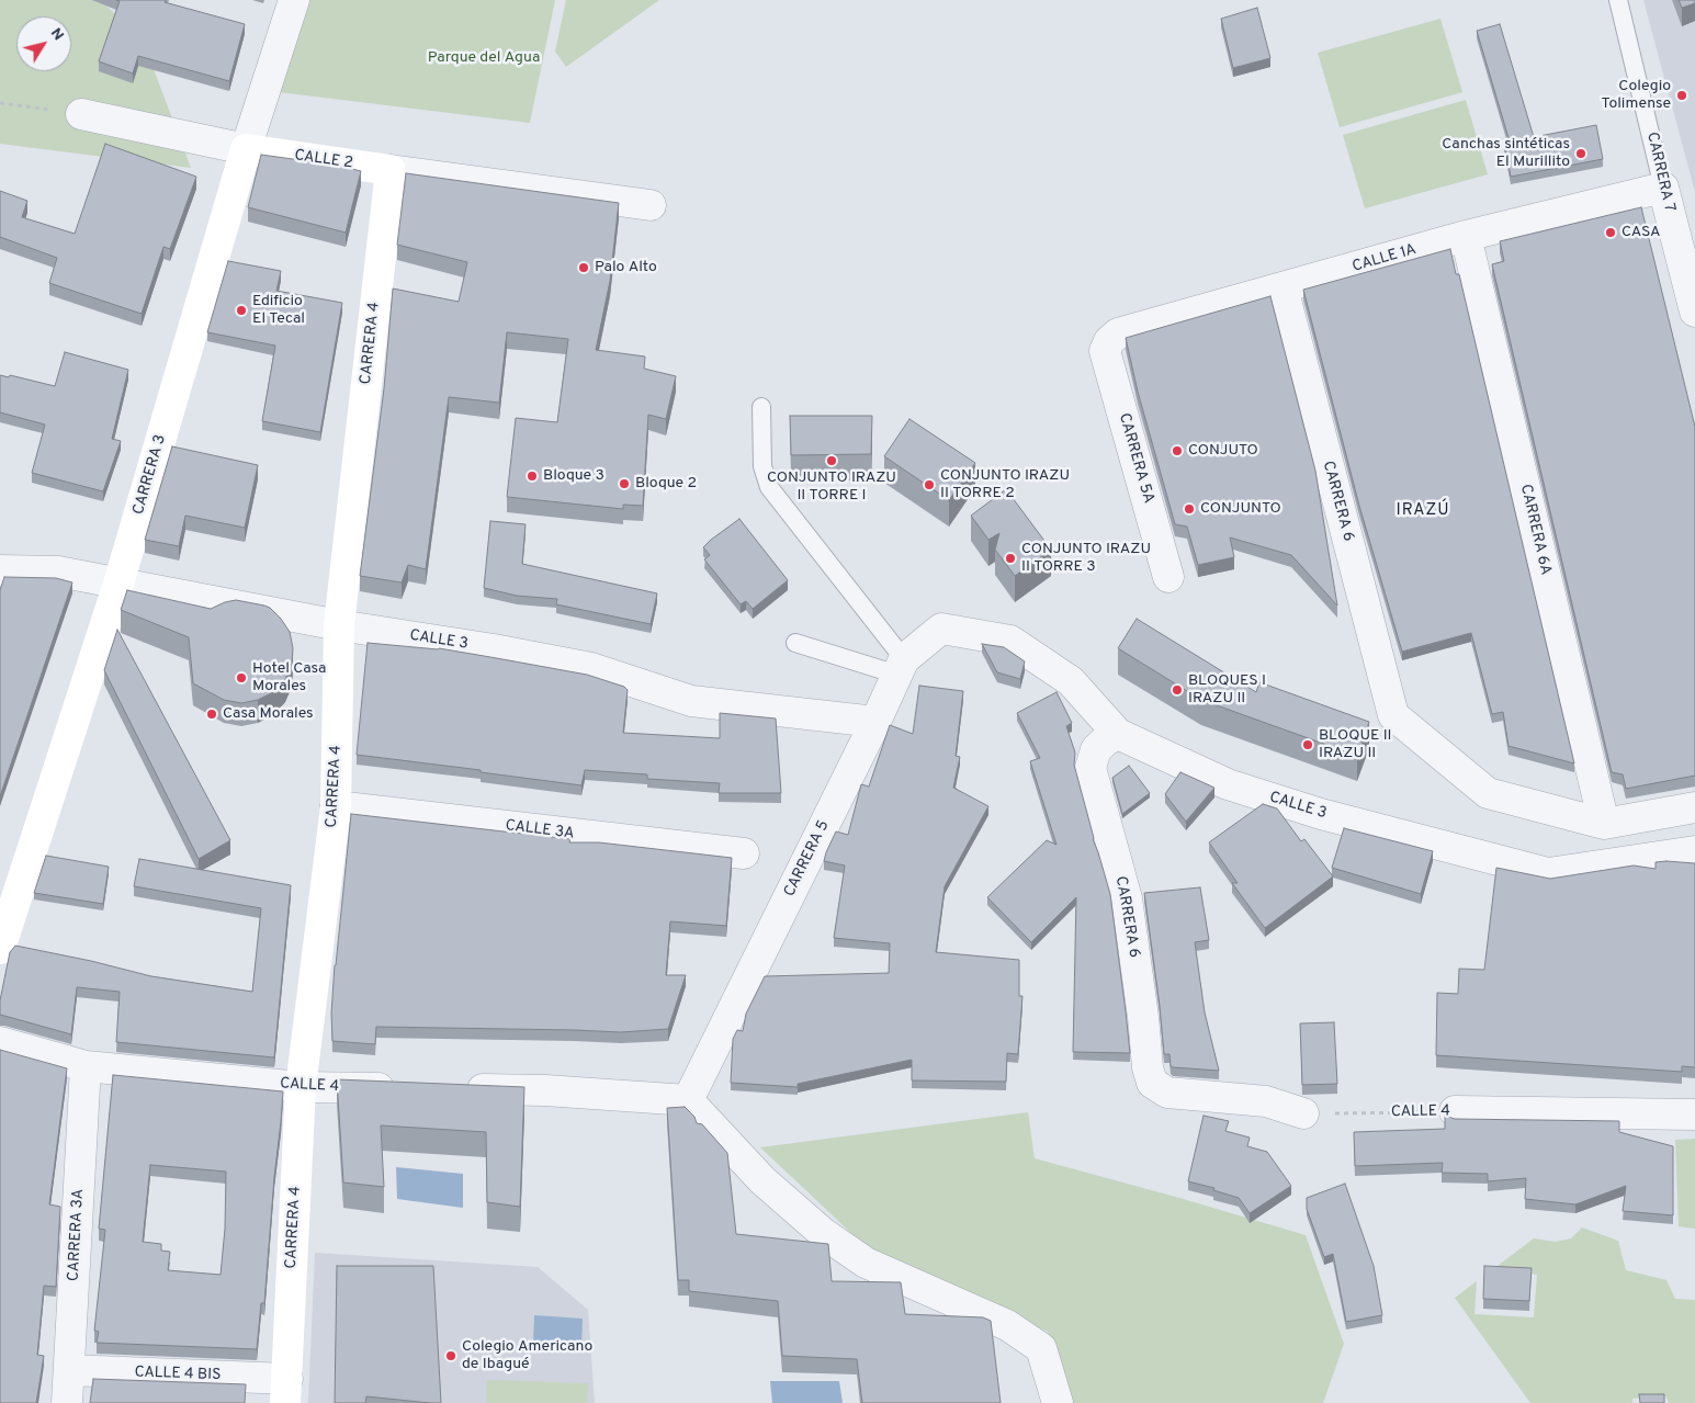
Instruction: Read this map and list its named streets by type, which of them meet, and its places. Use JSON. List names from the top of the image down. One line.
{"streets":{"street":["CALLE 2","CARRERA 7","CALLE 1A","CARRERA 4","CARRERA 5A","CARRERA 3","CARRERA 6","CARRERA 6A","CALLE 3","CALLE 3A","CARRERA 5","CALLE 4","CARRERA 3A","CALLE 4 BIS"]},"crossings":[["CALLE 2","CARRERA 4"],["CALLE 2","CARRERA 3"],["CARRERA 7","CALLE 1A"],["CALLE 1A","CARRERA 5A"],["CALLE 1A","CARRERA 6"],["CALLE 1A","CARRERA 6A"],["CARRERA 4","CALLE 3"],["CARRERA 4","CALLE 3A"],["CARRERA 4","CALLE 4"],["CARRERA 4","CALLE 4 BIS"],["CARRERA 3","CALLE 3"],["CARRERA 6","CARRERA 6A"],["CARRERA 6","CALLE 3"],["CARRERA 6","CALLE 4"],["CALLE 3","CARRERA 5"],["CALLE 4","CARRERA 3A"],["CARRERA 3A","CALLE 4 BIS"]],"districts":["IRAZÚ"],"parks":["Parque del Agua"],"places":["Colegio Tolimense","Canchas sintéticas El Murillito","CASA","Palo Alto","Edificio El Tecal","CONJUTO","CONJUNTO IRAZU II TORRE I","Bloque 3","Bloque 2","CONJUNTO IRAZU II TORRE 2","CONJUNTO","CONJUNTO IRAZU II TORRE 3","Hotel Casa Morales","BLOQUES I IRAZU II","Casa Morales","BLOQUE II IRAZU II","Colegio Americano de Ibagué"],"north":"top right"}
